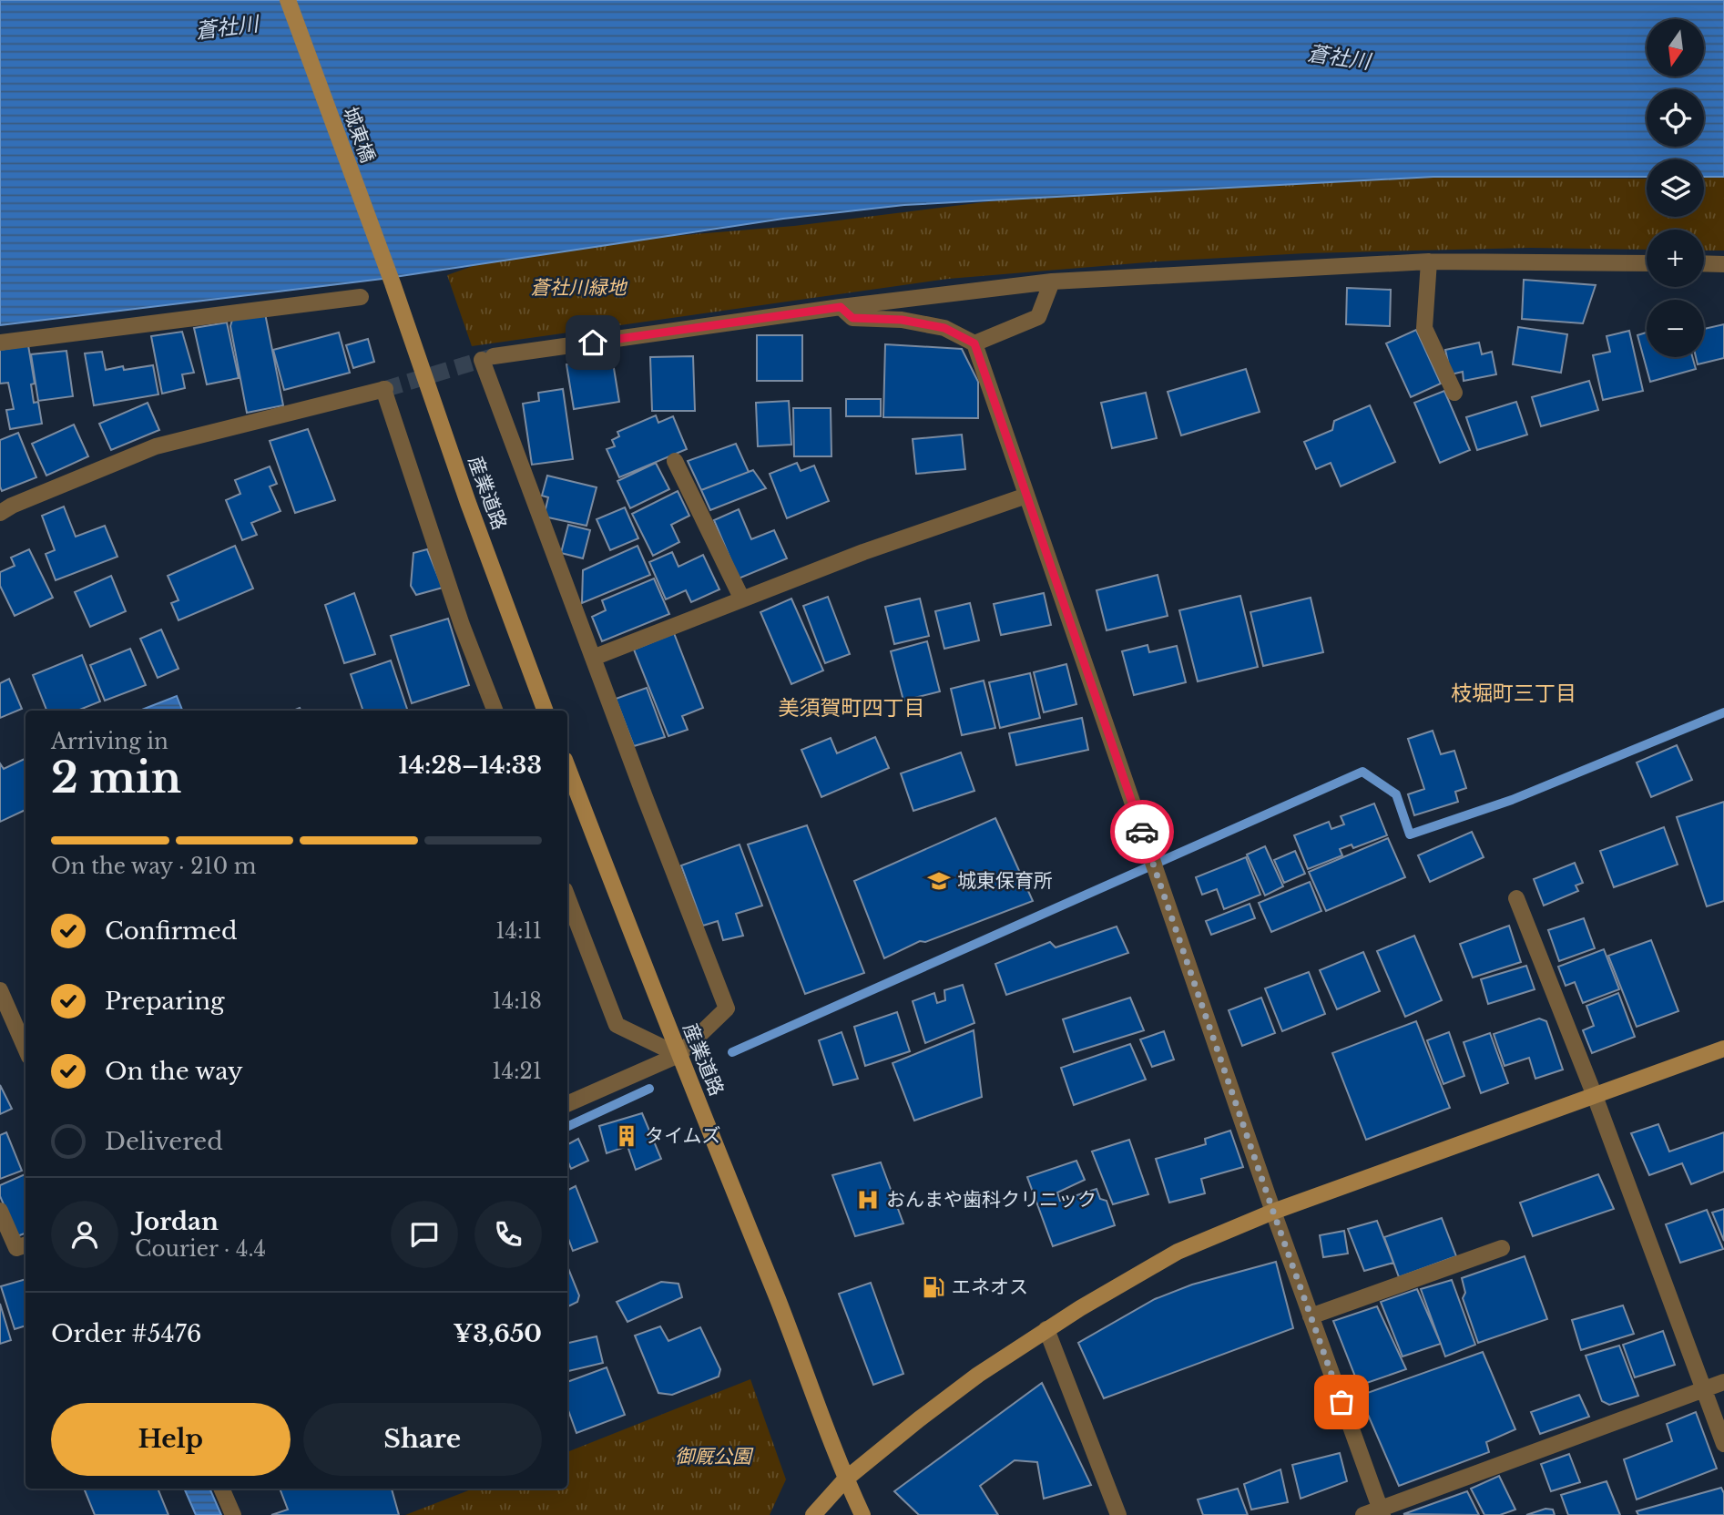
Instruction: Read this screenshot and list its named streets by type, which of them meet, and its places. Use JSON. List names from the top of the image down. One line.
{"streets":{"street":["城東橋","産業道路"]},"crossings":[["城東橋","産業道路"]],"districts":["枝堀町三丁目","美須賀町四丁目"],"water":["蒼社川"],"parks":["蒼社川緑地","御厩公園"],"places":{"school or university":["城東保育所"],"building":["タイムズ"],"hospital":["おんまや歯科クリニック"],"fuel station":["エネオス"]},"north":"bottom","page":{"map_buttons":["+","−"],"heading":["2 min","Arriving in","14:28–14:33"],"panel":["Jordan","Courier · 4.4","Order #5476","¥3,650"],"bar":"On the way · 210 m","list":[["Confirmed","14:11"],["Preparing","14:18"],["On the way","14:21"],"Delivered"],"buttons":["Help","Share"]}}
